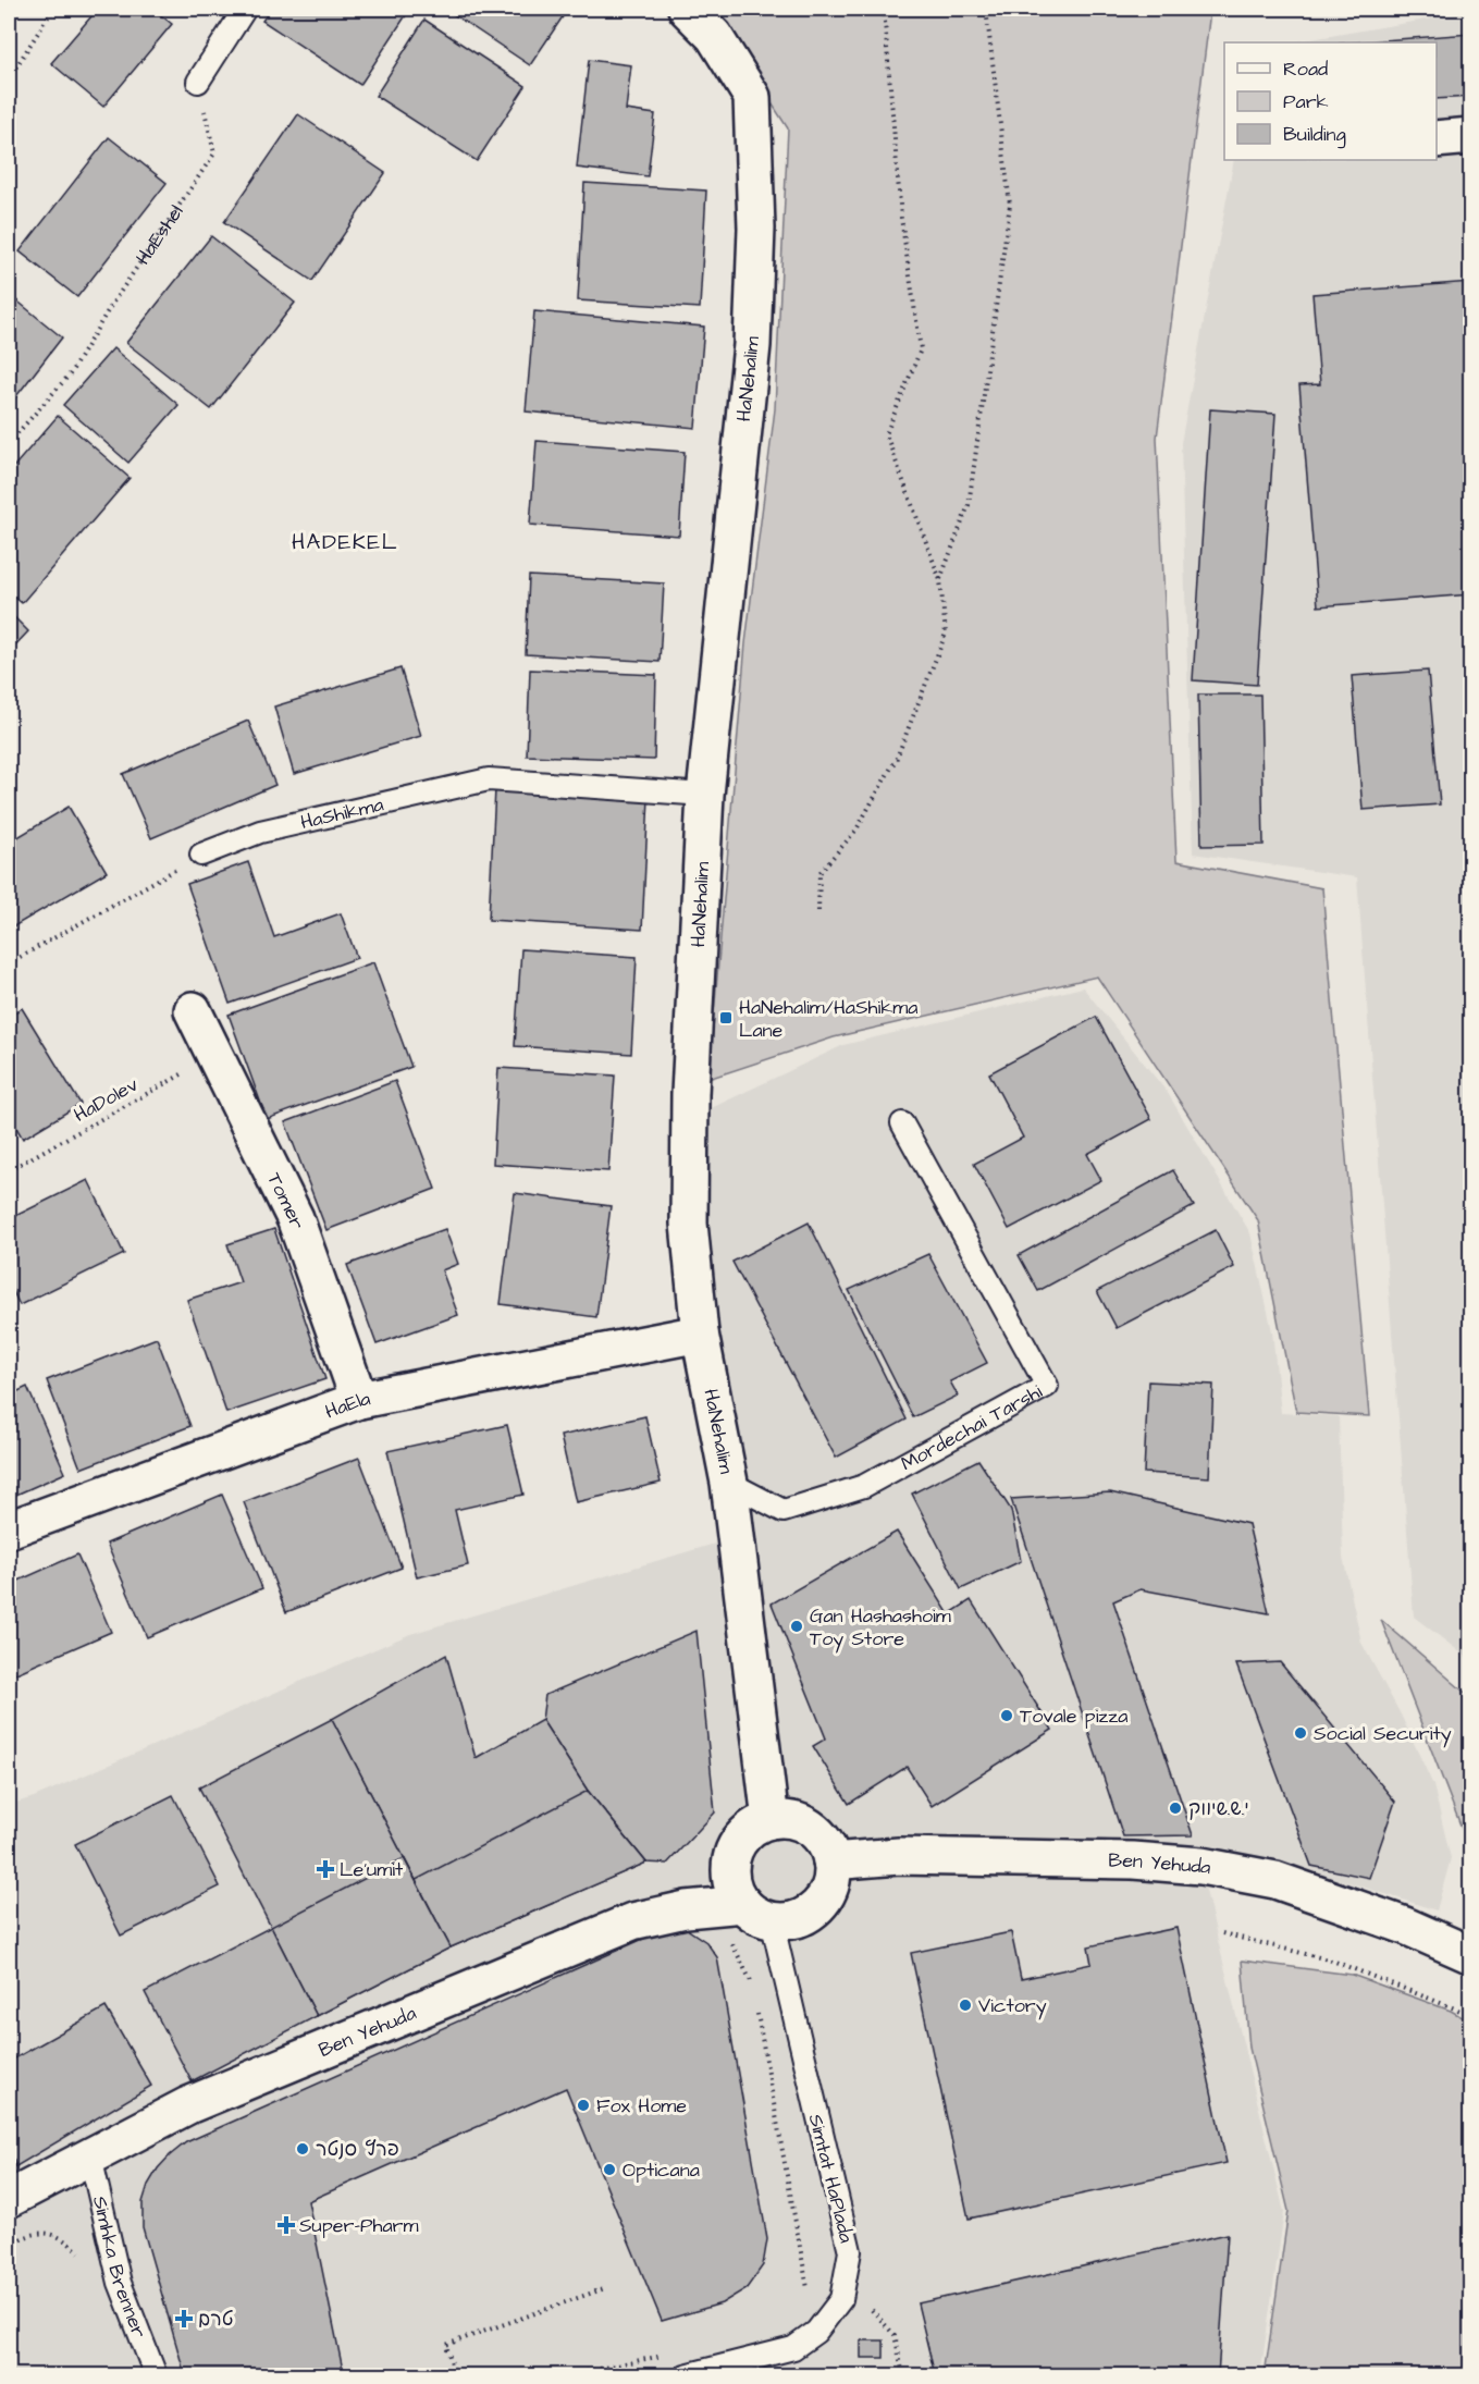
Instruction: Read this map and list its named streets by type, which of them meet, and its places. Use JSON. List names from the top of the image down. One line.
{"streets":{"street":["HaNehalim","Tomer","HaEla","Ben Yehuda"],"lane":["HaShikma","Mordechai Tarshi","Simtat HaPlada","Simhka Brenner"],"path":["HaEshel","HaDolev"]},"crossings":[["HaNehalim","HaShikma"],["HaNehalim","HaEla"],["HaNehalim","Mordechai Tarshi"],["HaNehalim","Ben Yehuda"],["HaNehalim","Simtat HaPlada"],["HaDolev","Tomer"],["Tomer","HaEla"],["Ben Yehuda","Simtat HaPlada"],["Ben Yehuda","Simhka Brenner"]],"districts":["HADEKEL"],"places":{"transit":["HaNehalim/HaShikma Lane"],"other":["Gan Hashashoim Toy Store","Tovale pizza","Social Security","י.ש.שיווק","Victory","Fox Home","פרץ סנטר","Opticana"],"health":["Le'umit","Super-Pharm","טרם"]},"legend":["Road","Park","Building"]}
